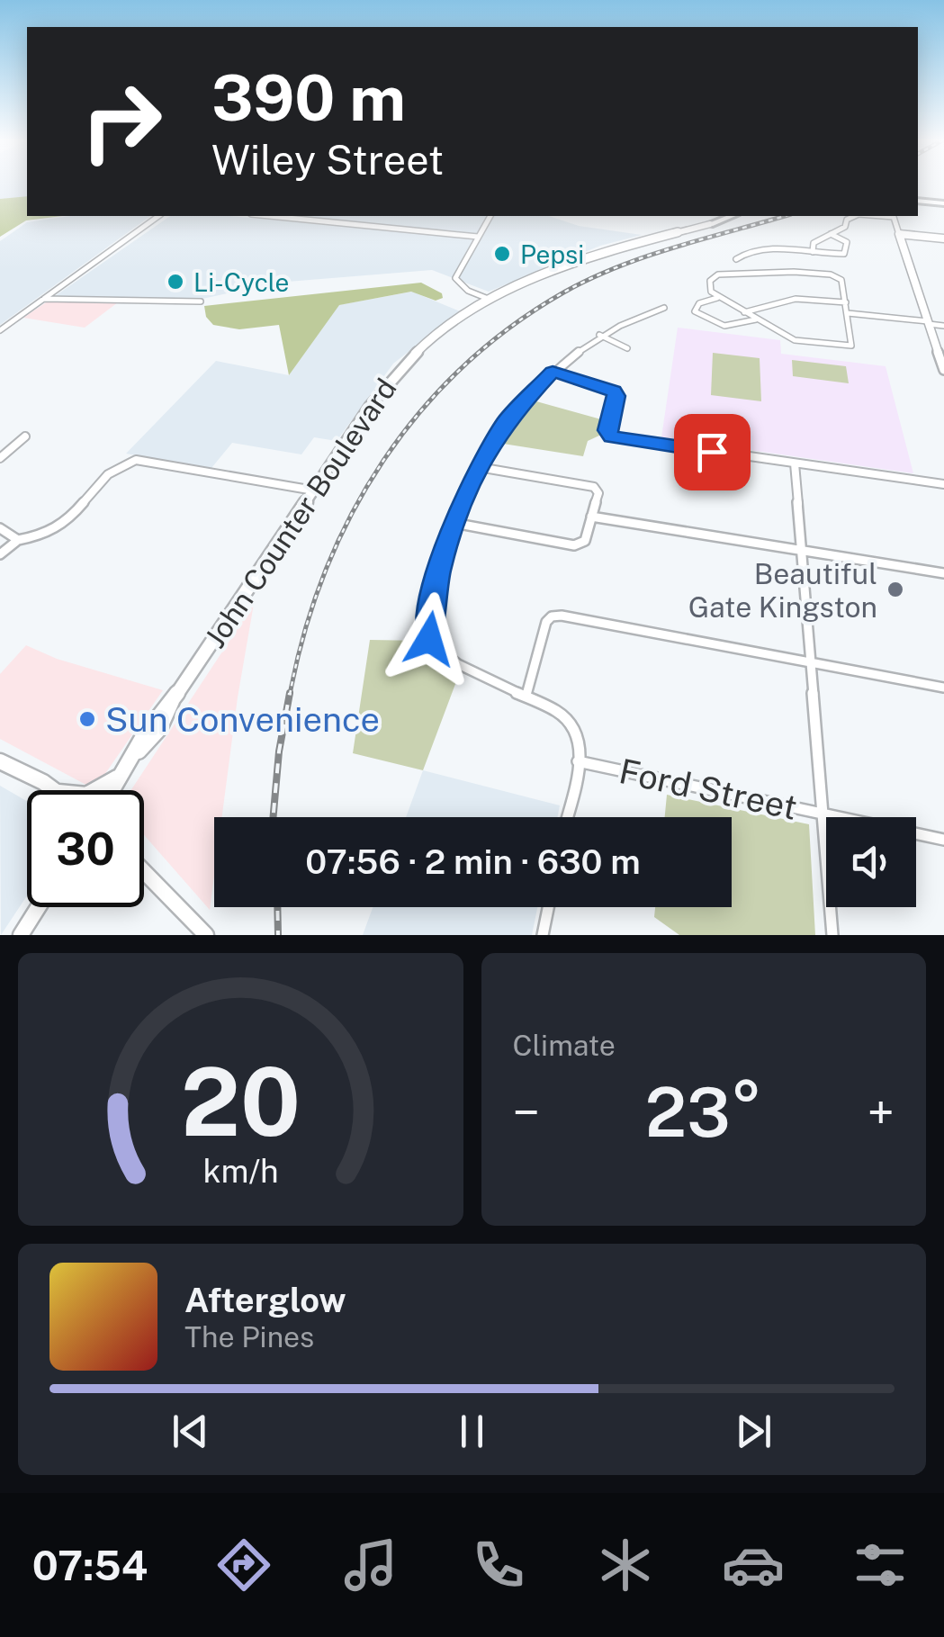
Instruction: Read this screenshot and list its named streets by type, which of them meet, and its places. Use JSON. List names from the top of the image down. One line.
{"streets":{"main road":["John Counter Boulevard"],"street":["Ford Street"]},"places":["Pepsi","Li-Cycle","Beautiful Gate Kingston","Sun Convenience"],"page":{"turn":["390 m","Wiley Street"],"limit":"30","trip":"07:56 · 2 min · 630 m","tile":"Climate","heat":["−","23°","+"],"song":["Afterglow","The Pines"],"tabs":"07:54","gauge":["20","km/h"]}}
